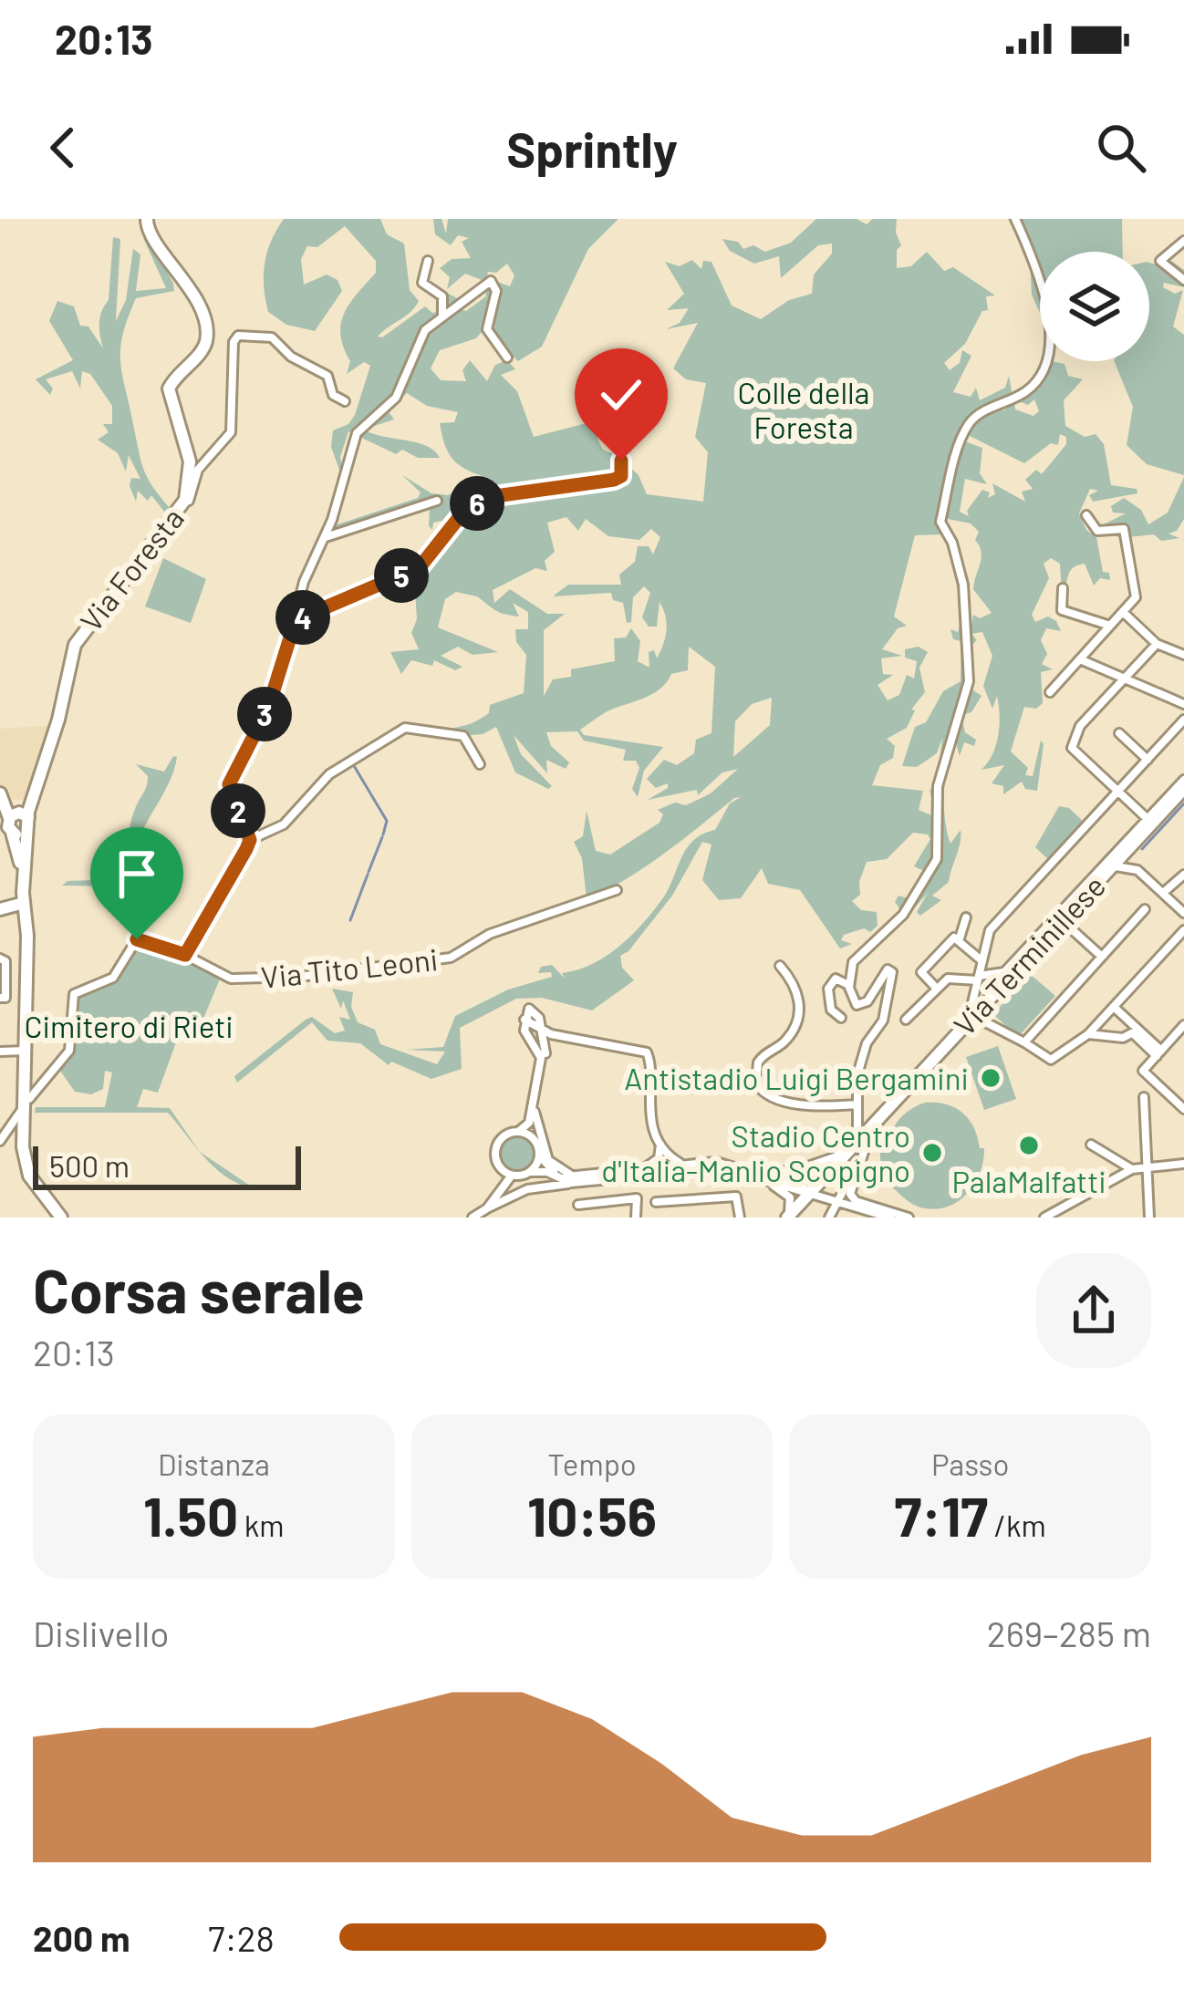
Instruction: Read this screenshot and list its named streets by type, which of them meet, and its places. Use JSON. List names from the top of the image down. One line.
{"streets":{"main road":["Via Foresta","Via Terminillese"],"street":["Via Tito Leoni"]},"parks":["Colle della Foresta","Cimitero di Rieti"],"places":["Antistadio Luigi Bergamini","PalaMalfatti","Stadio Centro d'Italia-Manlio Scopigno"],"scale_bar":"500 m","page":{"status":"20:13","header":"Sprintly","pins":["6","5","4","3","2"],"scale":"500 m","heading":["Corsa serale","20:13"],"stats":[["Distanza","1.50 km"],["Tempo","10:56"],["Passo","7:17 /km"]],"chart":["Dislivello","269–285 m"],"list":[{"name":"200 m","note":"7:28"}]}}
